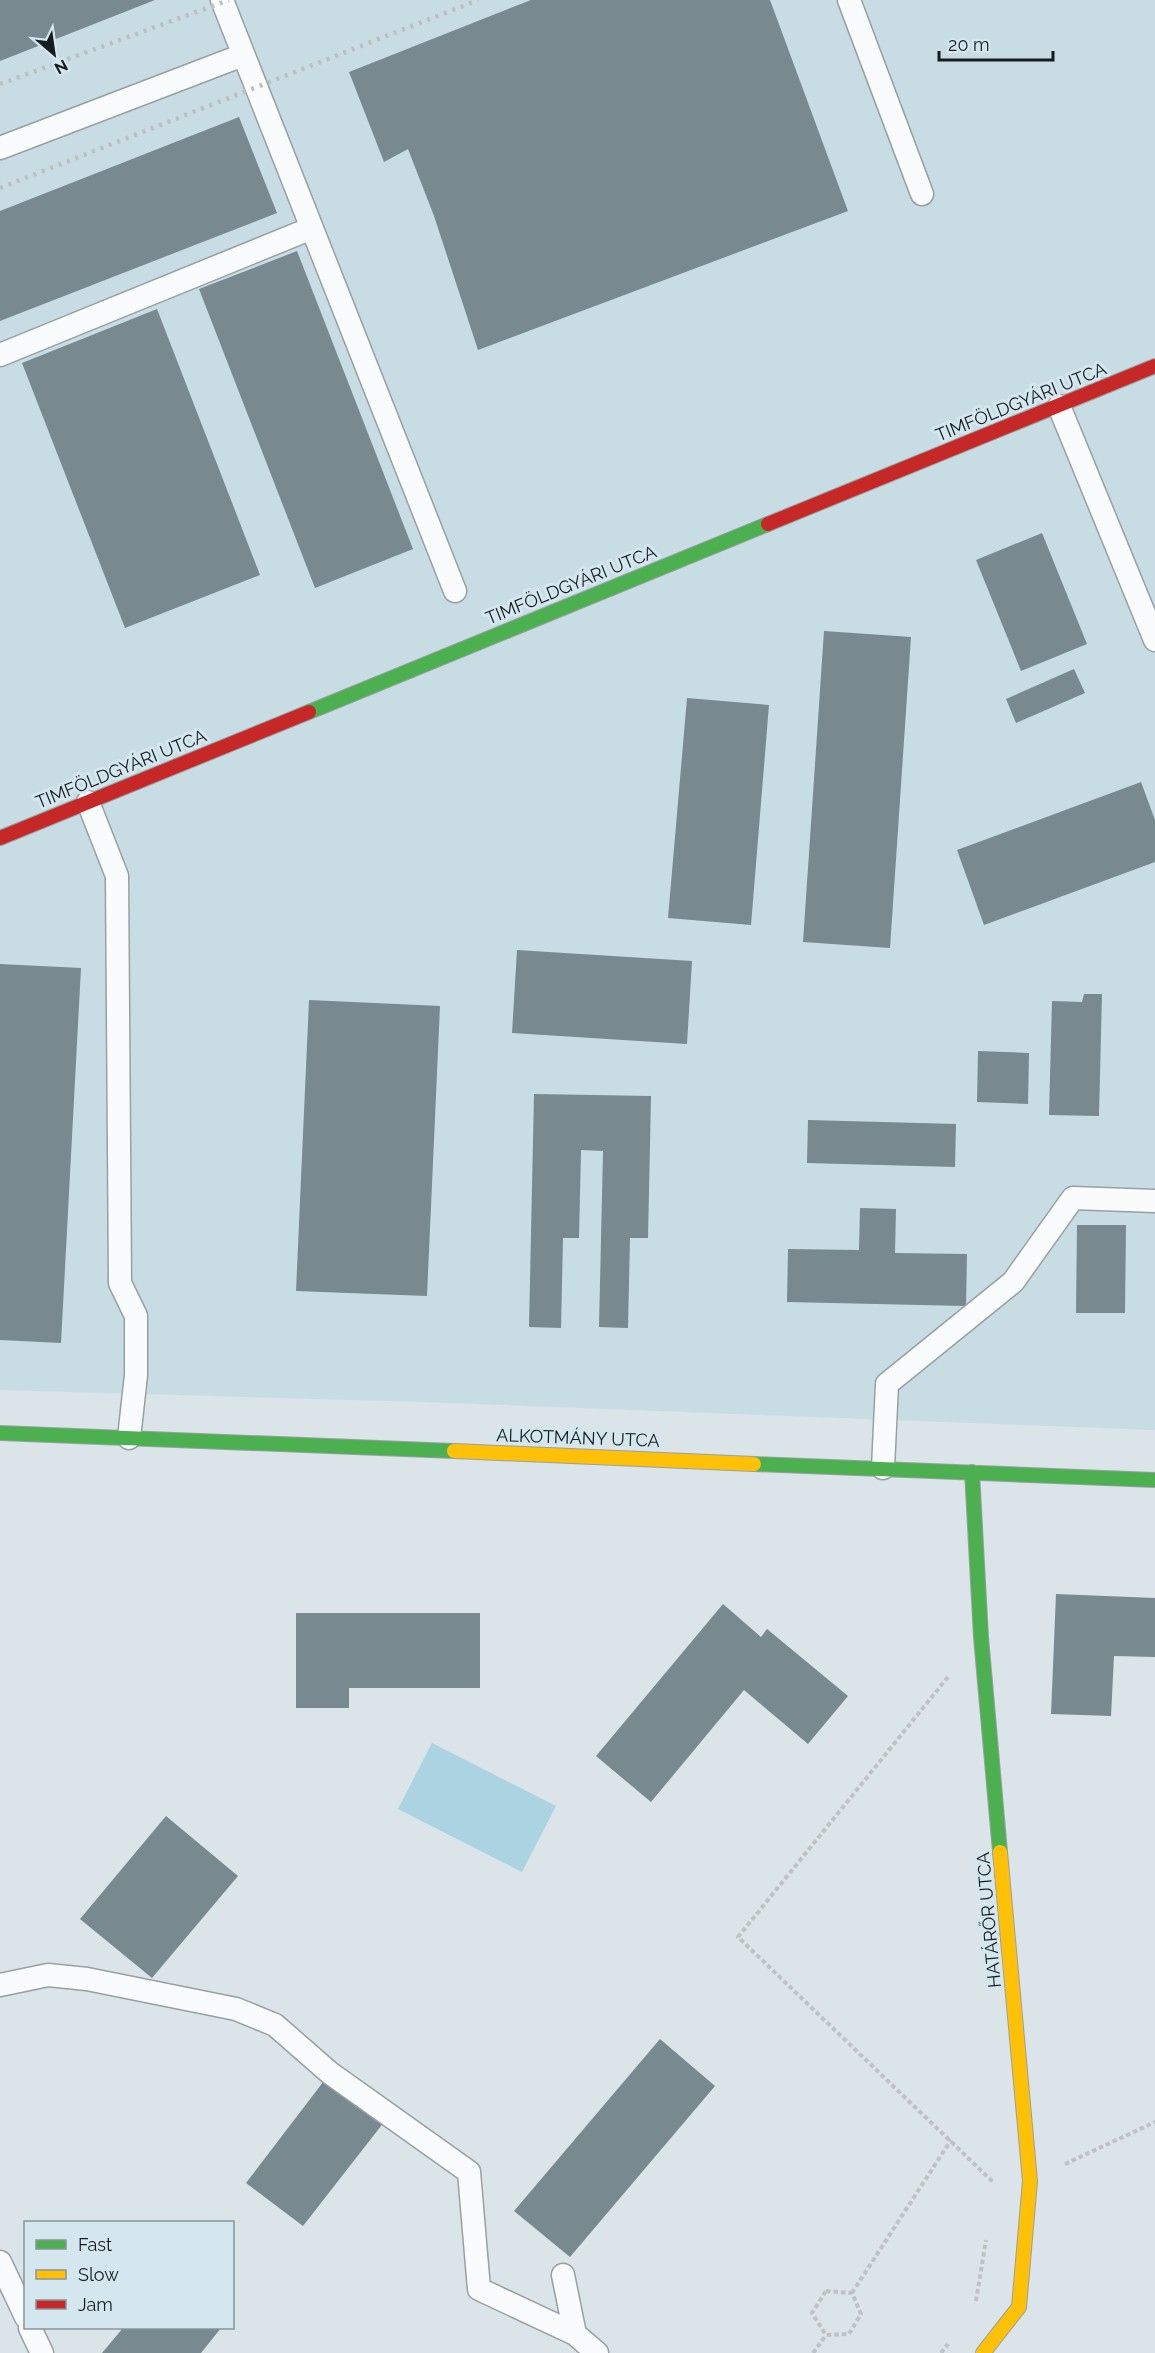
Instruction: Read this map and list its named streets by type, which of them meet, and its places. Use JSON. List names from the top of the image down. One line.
{"streets":{"street":["TIMFÖLDGYÁRI UTCA","ALKOTMÁNY UTCA","HATÁRŐR UTCA"]},"crossings":[["ALKOTMÁNY UTCA","HATÁRŐR UTCA"]],"legend":["Fast","Slow","Jam"],"scale_bar":"20 m","north":"bottom right"}
